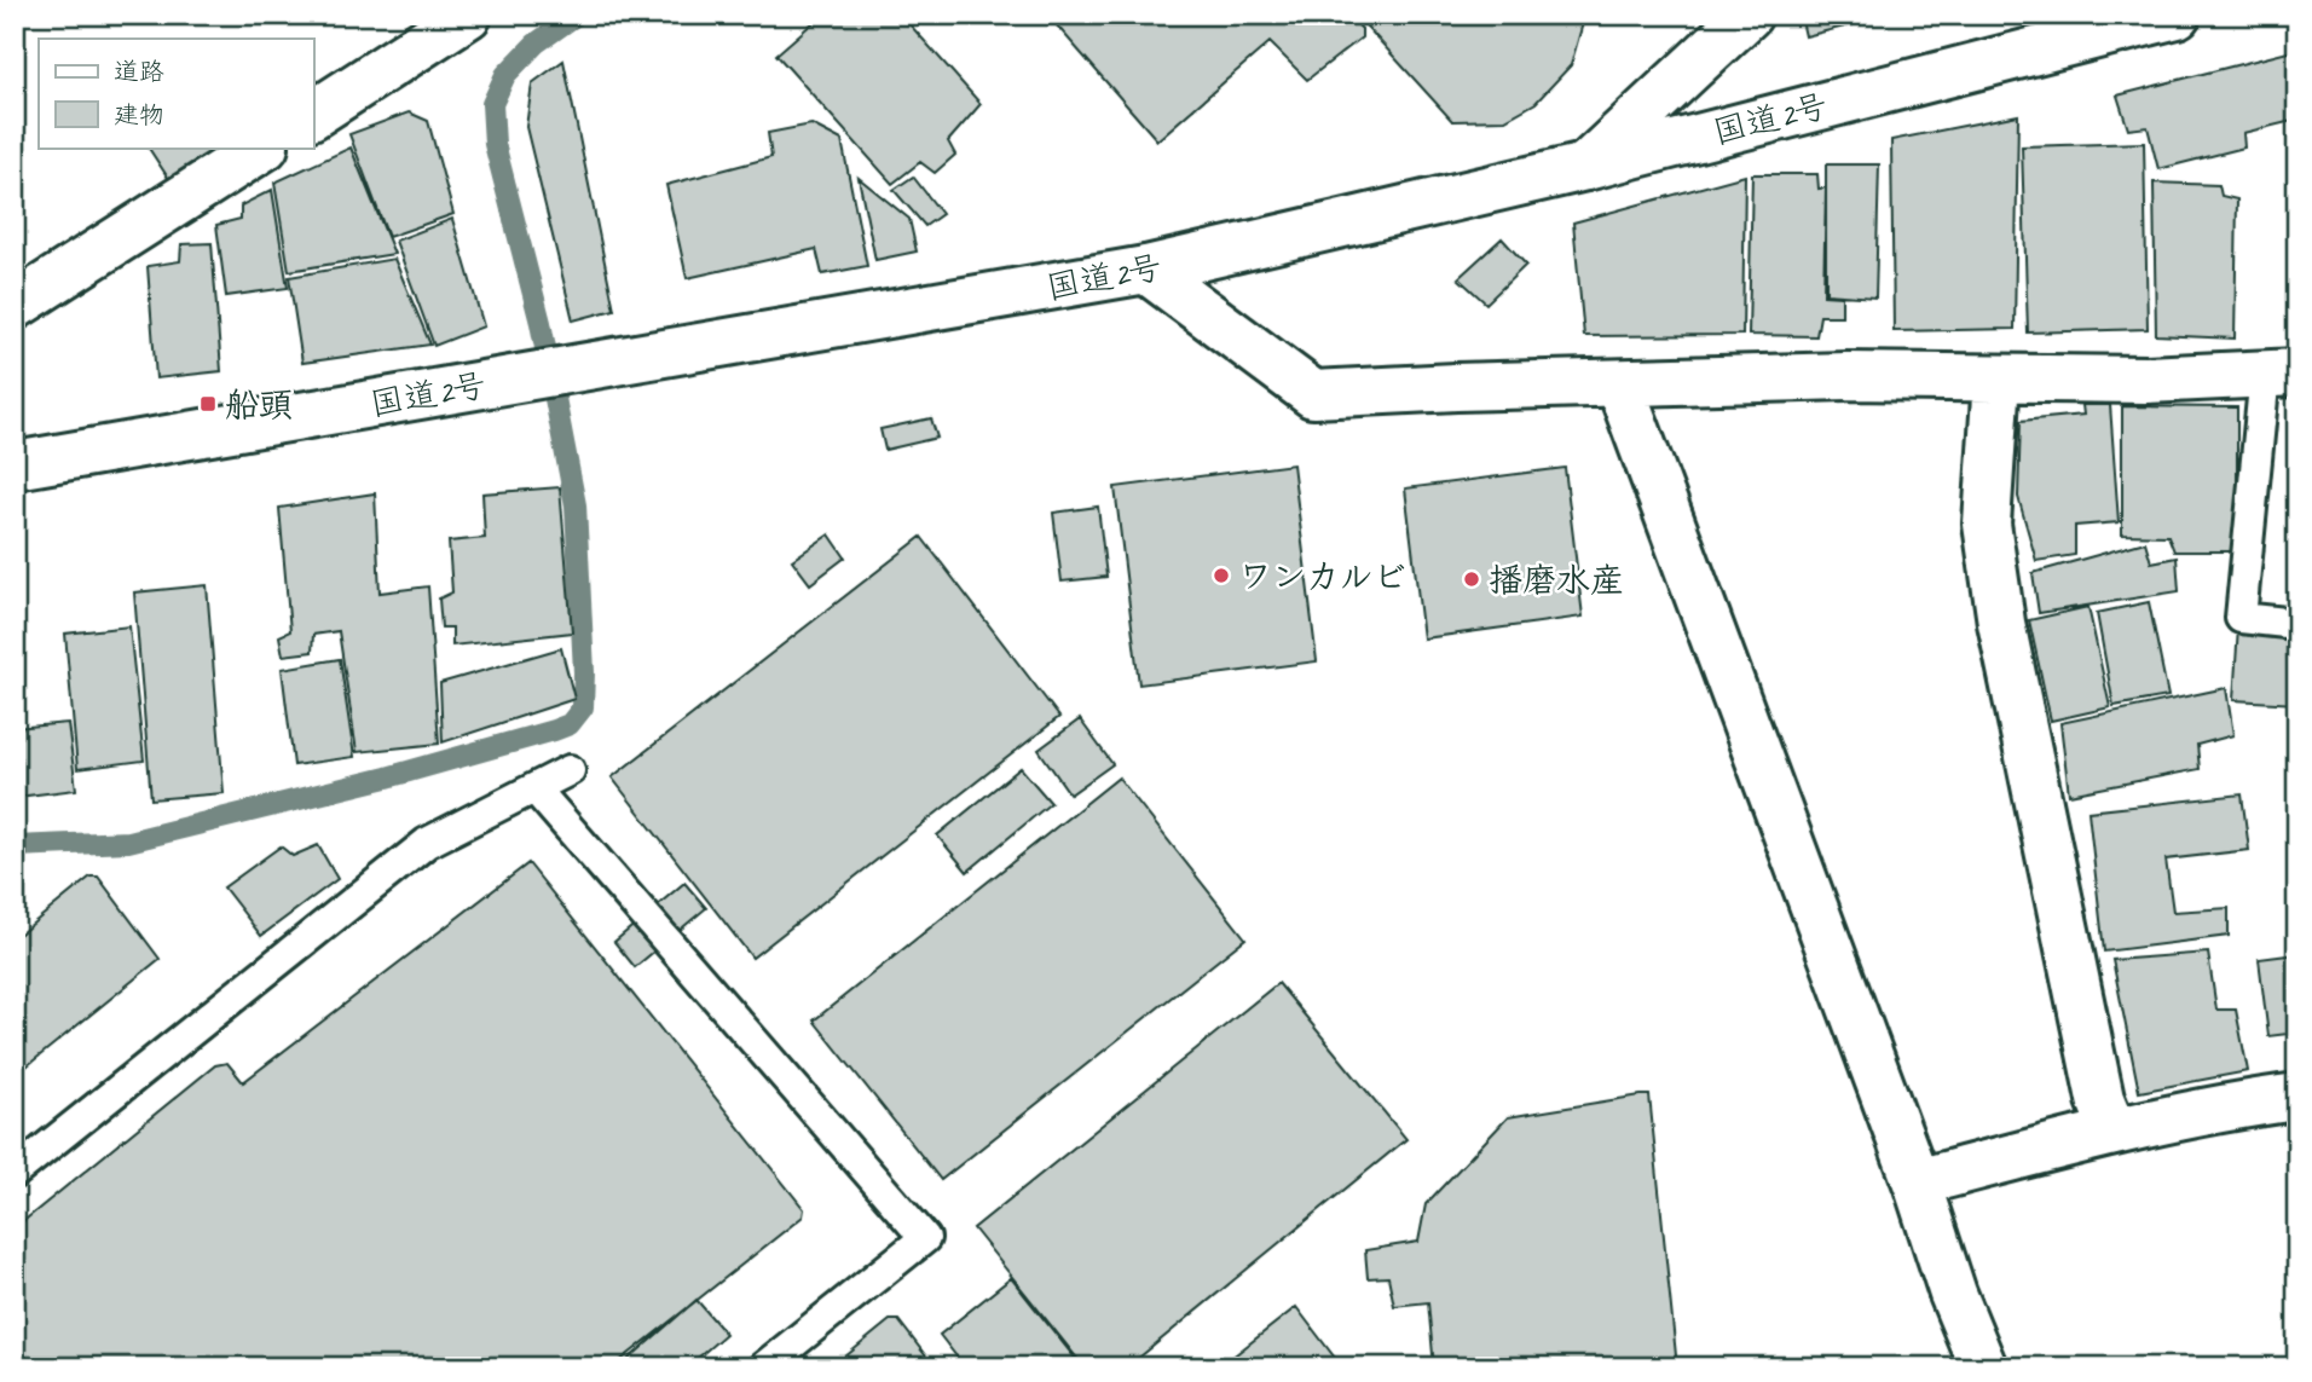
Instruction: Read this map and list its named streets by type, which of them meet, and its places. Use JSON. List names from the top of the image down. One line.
{"streets":{"main road":["国道2号"]},"places":{"transit":["船頭"],"other":["ワンカルビ","播磨水産"]},"legend":["道路","建物"]}
